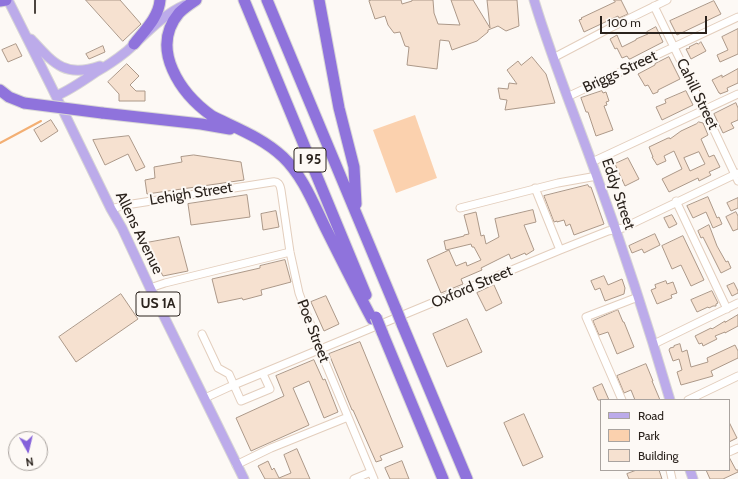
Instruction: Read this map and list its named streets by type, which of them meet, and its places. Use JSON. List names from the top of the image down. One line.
{"streets":{"highway":["I 95"],"main road":["Eddy Street","Allens Avenue","US 1A"],"street":["Briggs Street","Cahill Street","Lehigh Street","Oxford Street","Poe Street"]},"crossings":[["Briggs Street","Cahill Street"],["Briggs Street","Eddy Street"],["Cahill Street","Oxford Street"],["Lehigh Street","Allens Avenue"],["Lehigh Street","Poe Street"],["Eddy Street","Oxford Street"],["Allens Avenue","Oxford Street"],["Oxford Street","Poe Street"]],"legend":["Road","Park","Building"],"scale_bar":"100 m","north":"bottom"}
